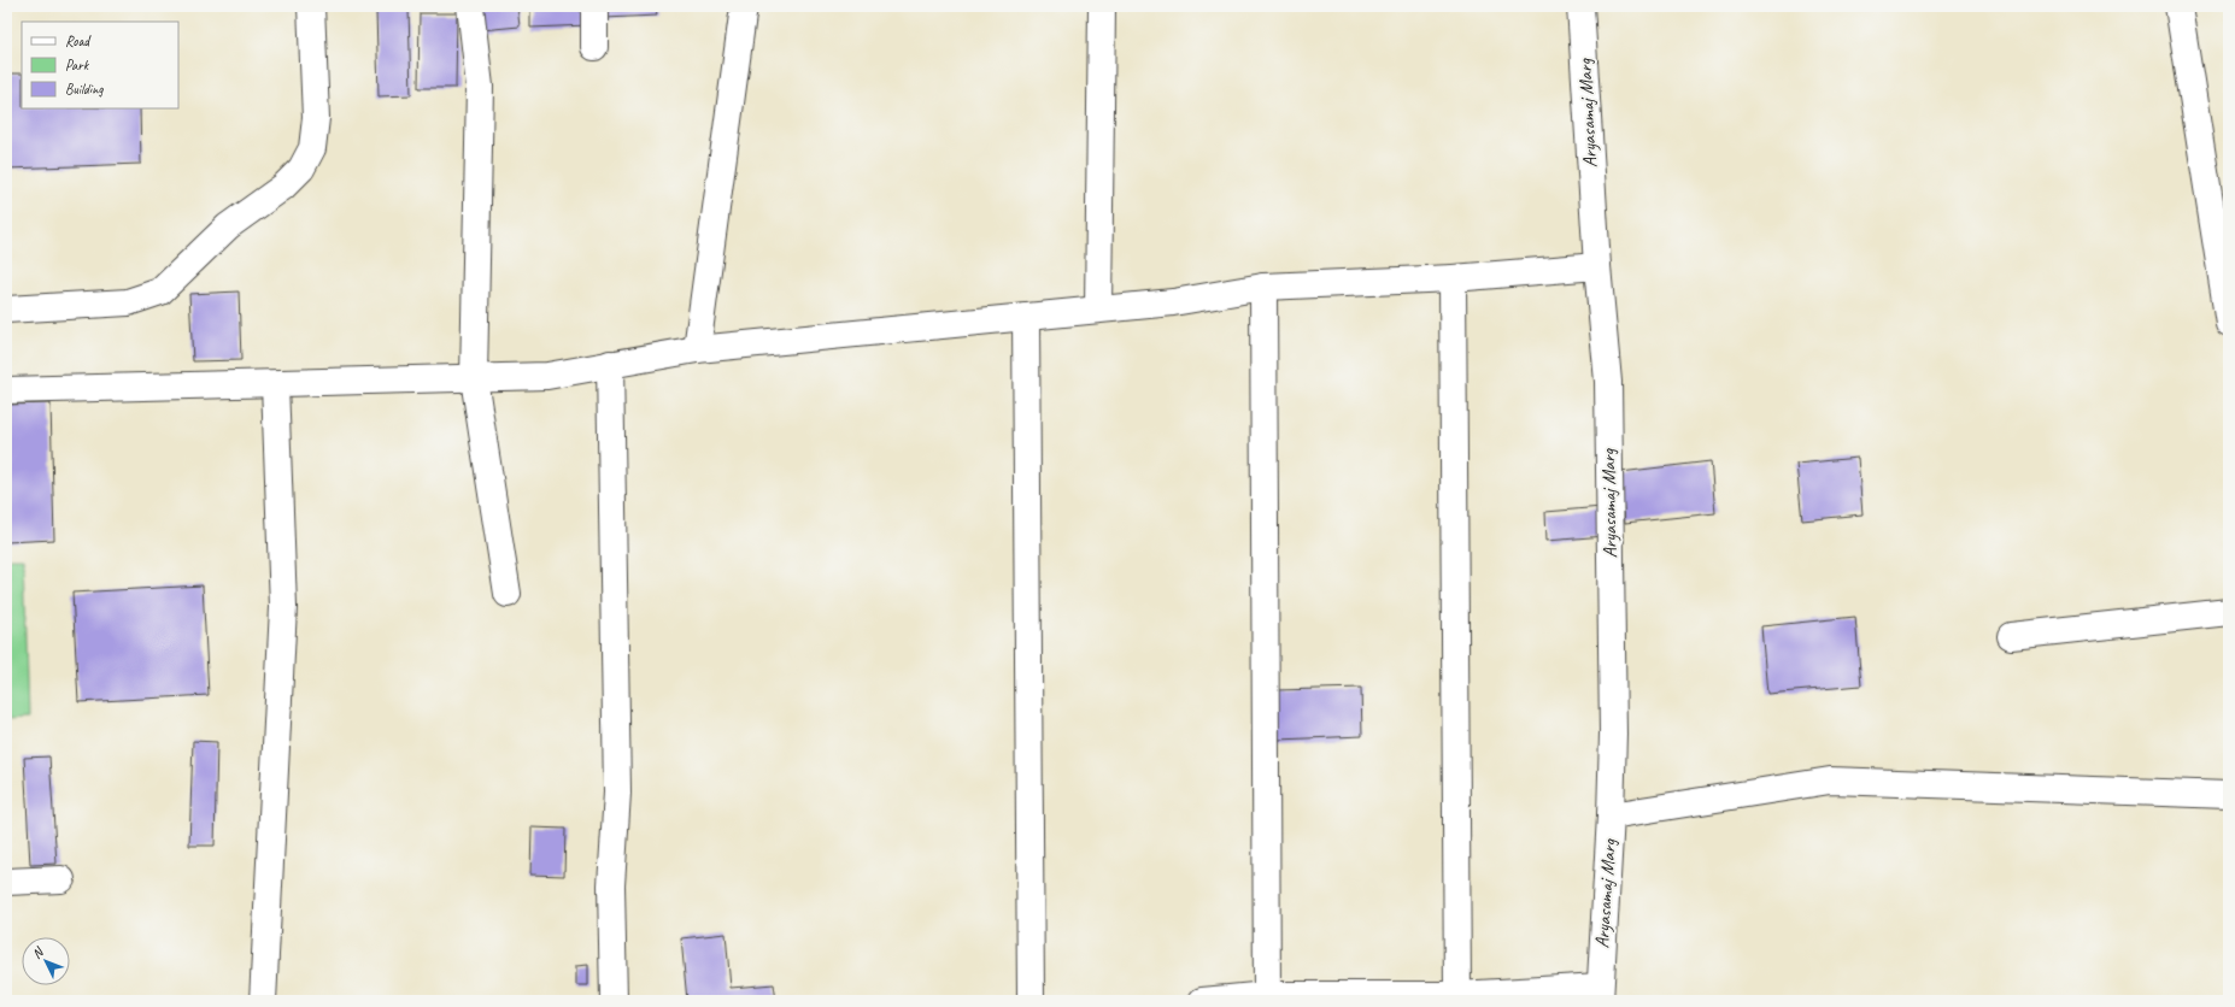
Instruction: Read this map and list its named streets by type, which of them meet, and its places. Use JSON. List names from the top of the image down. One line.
{"streets":{"street":["Aryasamaj Marg"]},"legend":["Road","Park","Building"],"north":"top left"}
